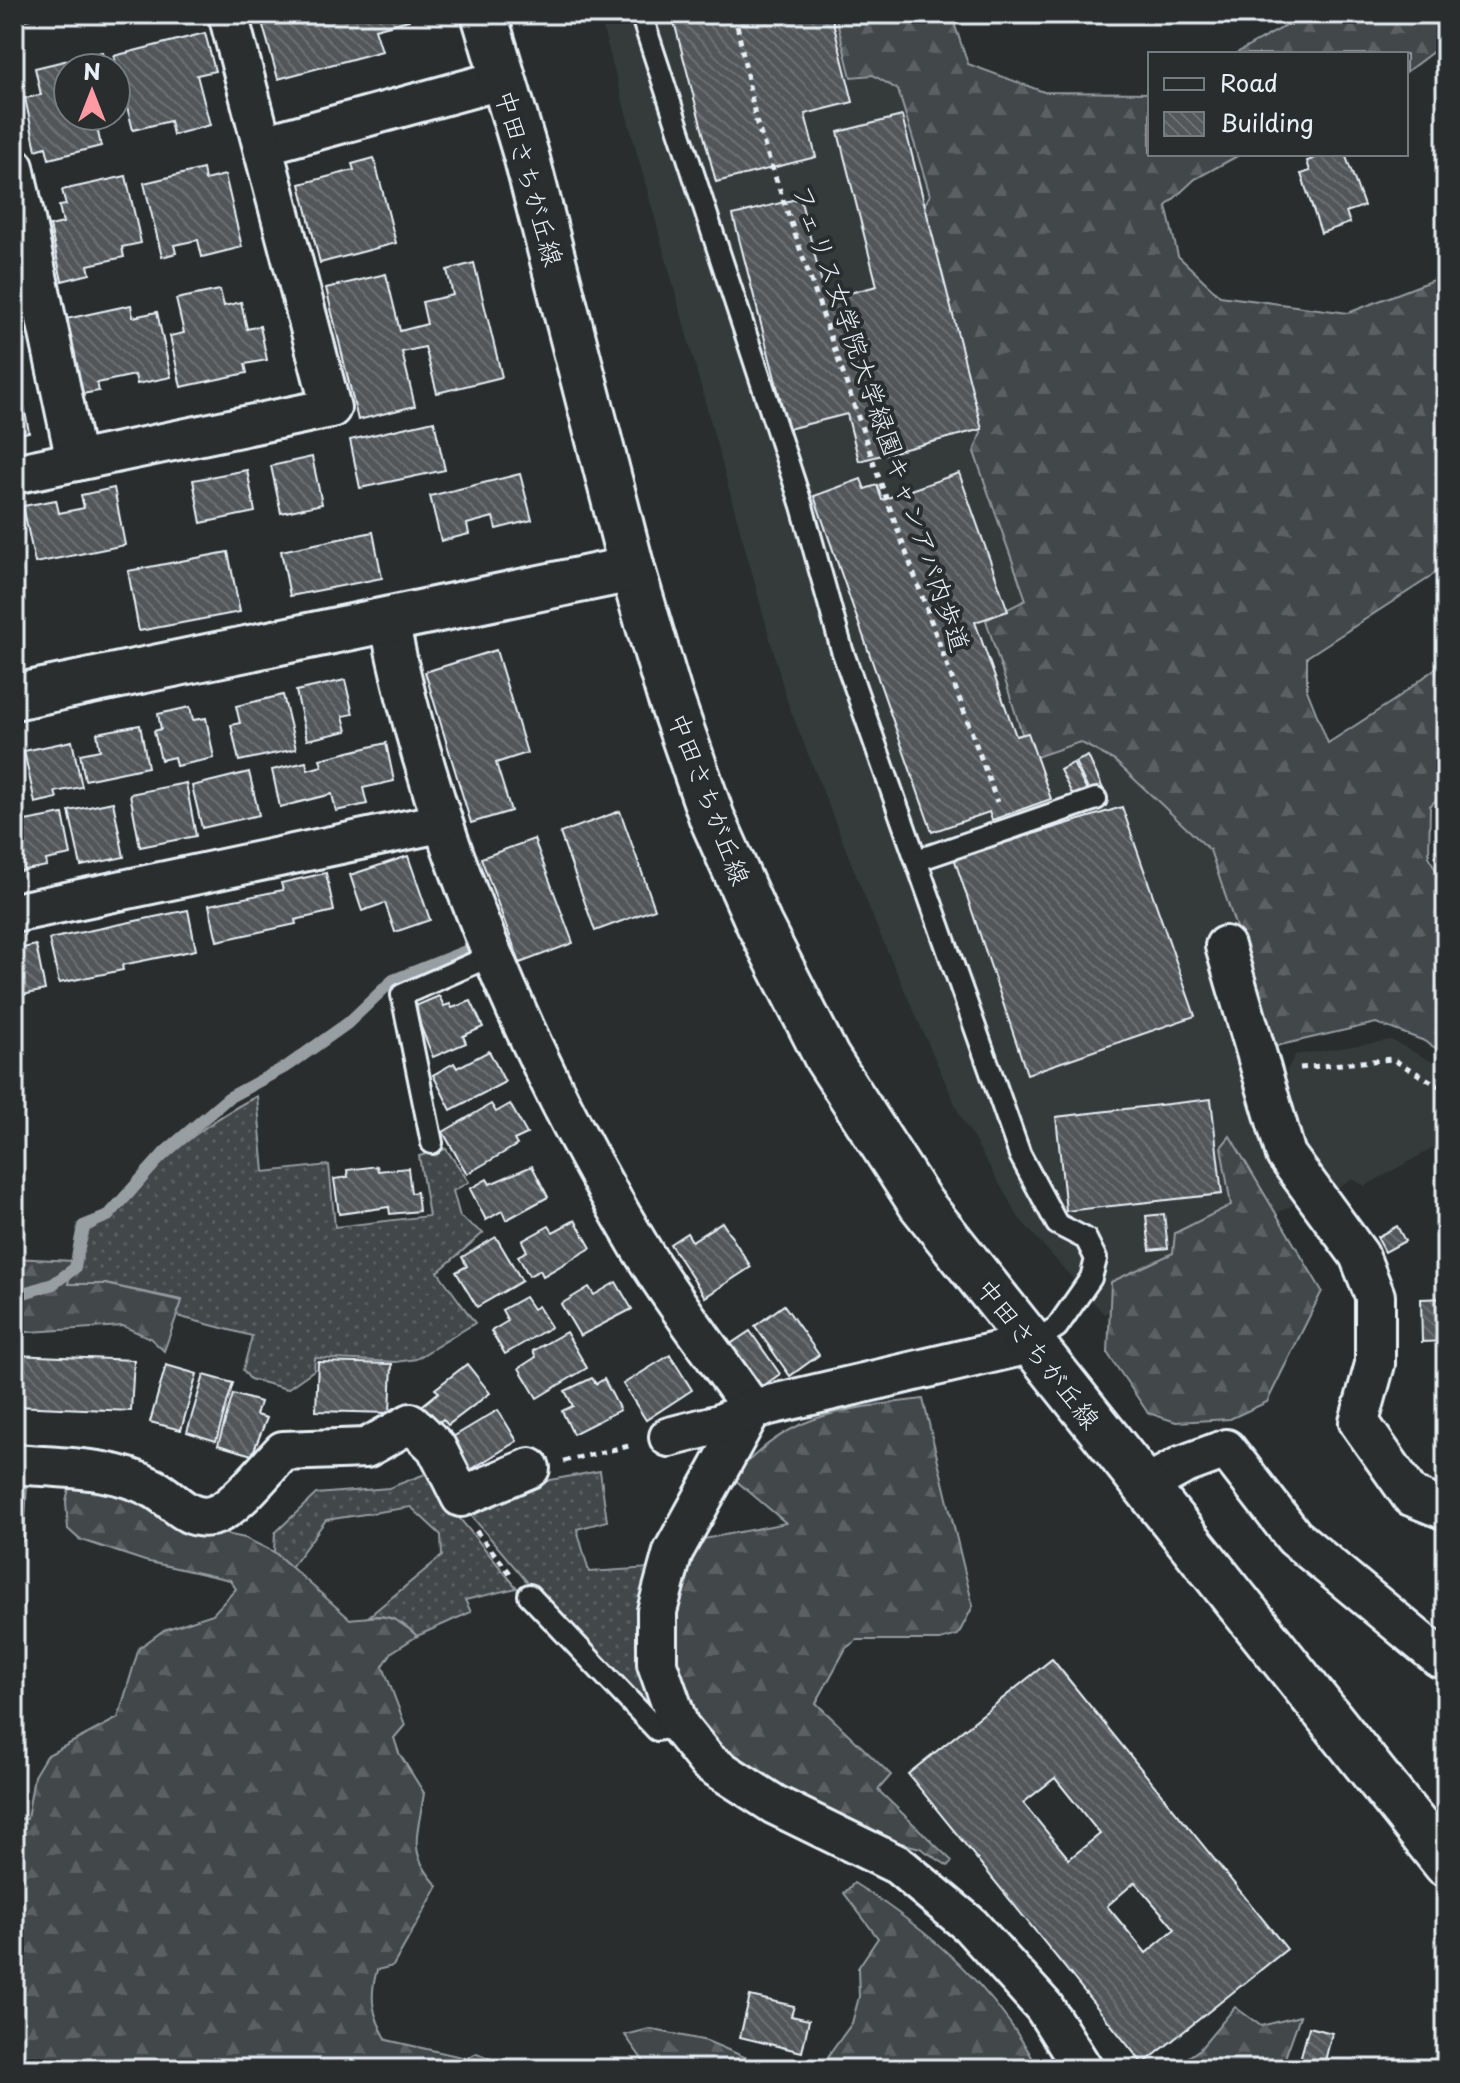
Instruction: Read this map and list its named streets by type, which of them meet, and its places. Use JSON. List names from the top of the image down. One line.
{"streets":{"street":["中田さちが丘線"],"path":["フェリス女学院大学緑園キャンアパ内歩道"]},"legend":["Road","Building"],"north":"top"}
